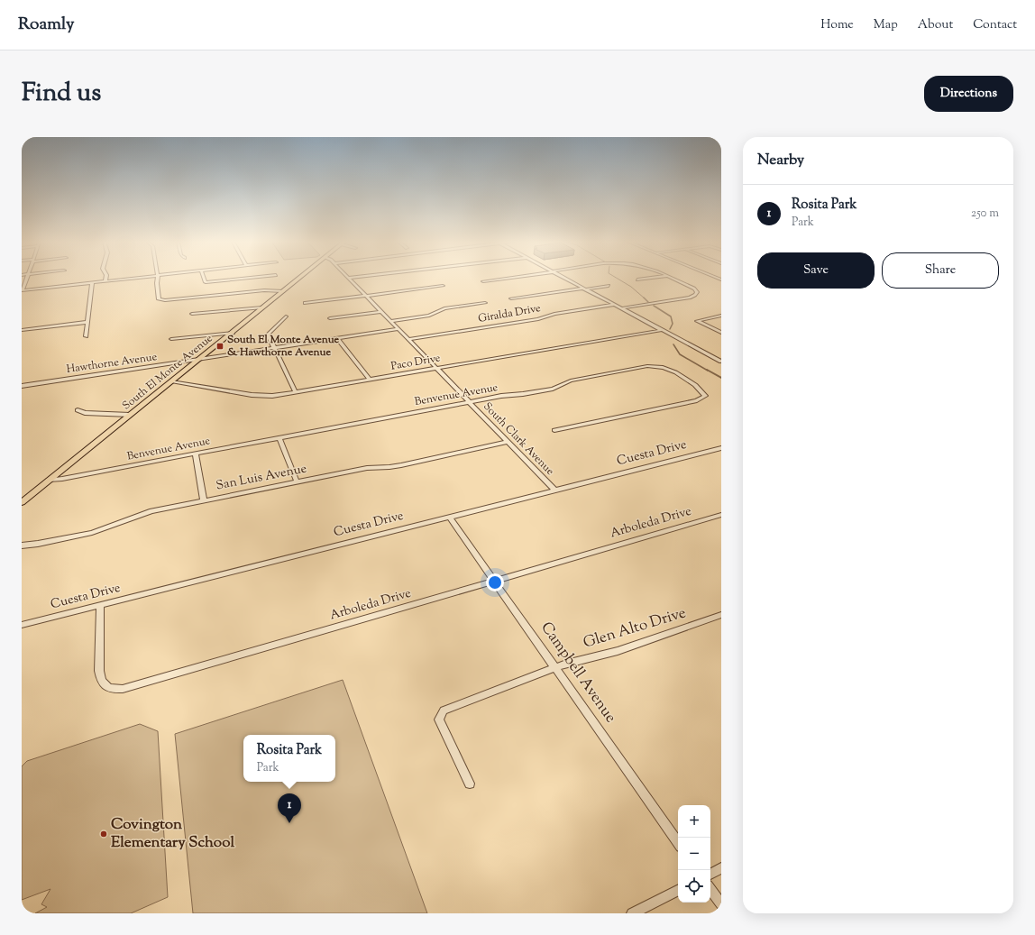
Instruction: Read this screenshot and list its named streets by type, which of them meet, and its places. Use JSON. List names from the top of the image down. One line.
{"streets":{"main road":["South El Monte Avenue"],"street":["Giralda Drive","Paco Drive","Hawthorne Avenue","Benvenue Avenue","South Clark Avenue","Cuesta Drive","San Luis Avenue","Arboleda Drive","Glen Alto Drive","Campbell Avenue"]},"crossings":[["Giralda Drive","South Clark Avenue"],["Paco Drive","South El Monte Avenue"],["Paco Drive","South Clark Avenue"],["Hawthorne Avenue","South El Monte Avenue"],["Hawthorne Avenue","South Clark Avenue"],["South El Monte Avenue","Benvenue Avenue"],["Benvenue Avenue","South Clark Avenue"],["South Clark Avenue","Cuesta Drive"],["South Clark Avenue","San Luis Avenue"],["Cuesta Drive","Arboleda Drive"],["Cuesta Drive","Campbell Avenue"],["Arboleda Drive","Campbell Avenue"],["Glen Alto Drive","Campbell Avenue"]],"places":{"transit":["South El Monte Avenue & Hawthorne Avenue"],"other":["Covington Elementary School"]},"page":{"header":"Roamly","nav":["Home","Map","About","Contact"],"title":"Find us","buttons":["Directions",["Save","Share"]],"heading":"Nearby","list":[{"mark":"1","name":"Rosita Park","note":"Park","value":"250 m"}],"popup":["Rosita Park","Park"],"pins":"1","map_buttons":["+","−"]}}
